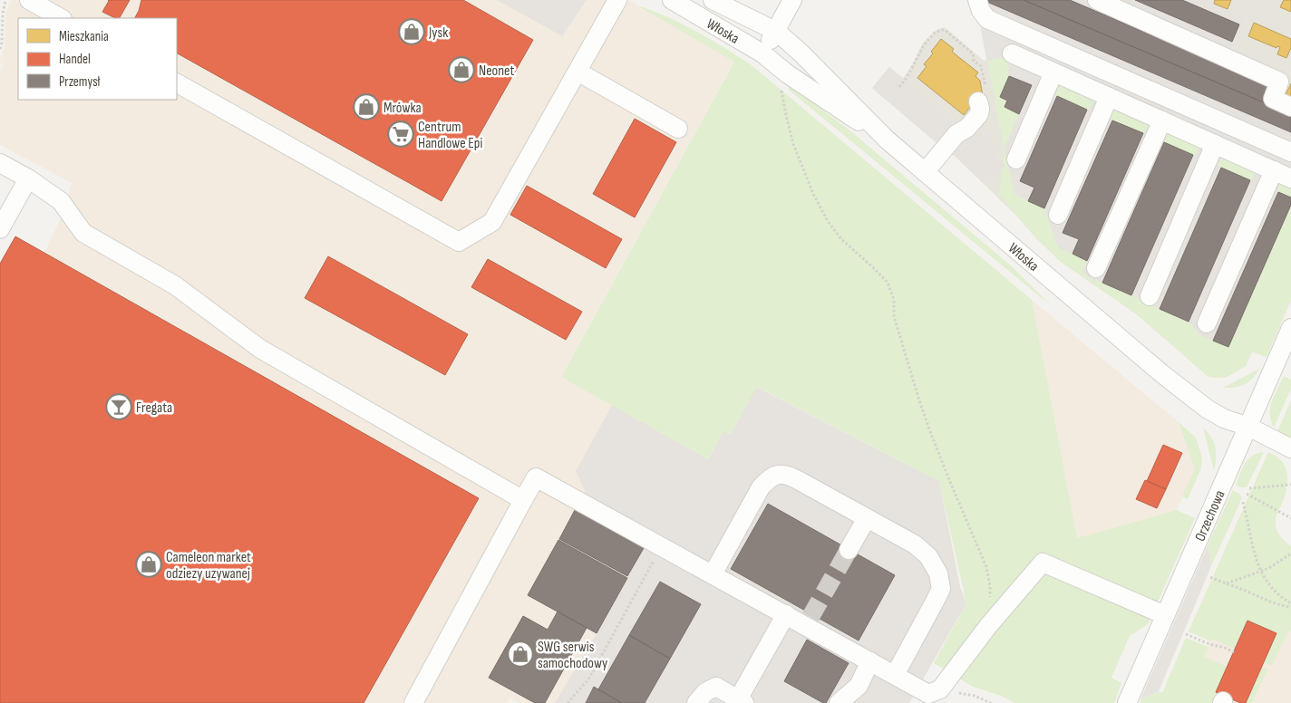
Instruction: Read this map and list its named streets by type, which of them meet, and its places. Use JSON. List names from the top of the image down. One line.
{"streets":{"street":["Włoska","Orzechowa"]},"crossings":[["Włoska","Orzechowa"]],"places":{"shop":["Jysk","Neonet","Mrówka","Cameleon market odziezy uzywanej","SWG serwis samochodowy"],"supermarket":["Centrum Handlowe Epi"],"bar":["Fregata"]},"legend":["Mieszkania","Handel","Przemysł"]}
